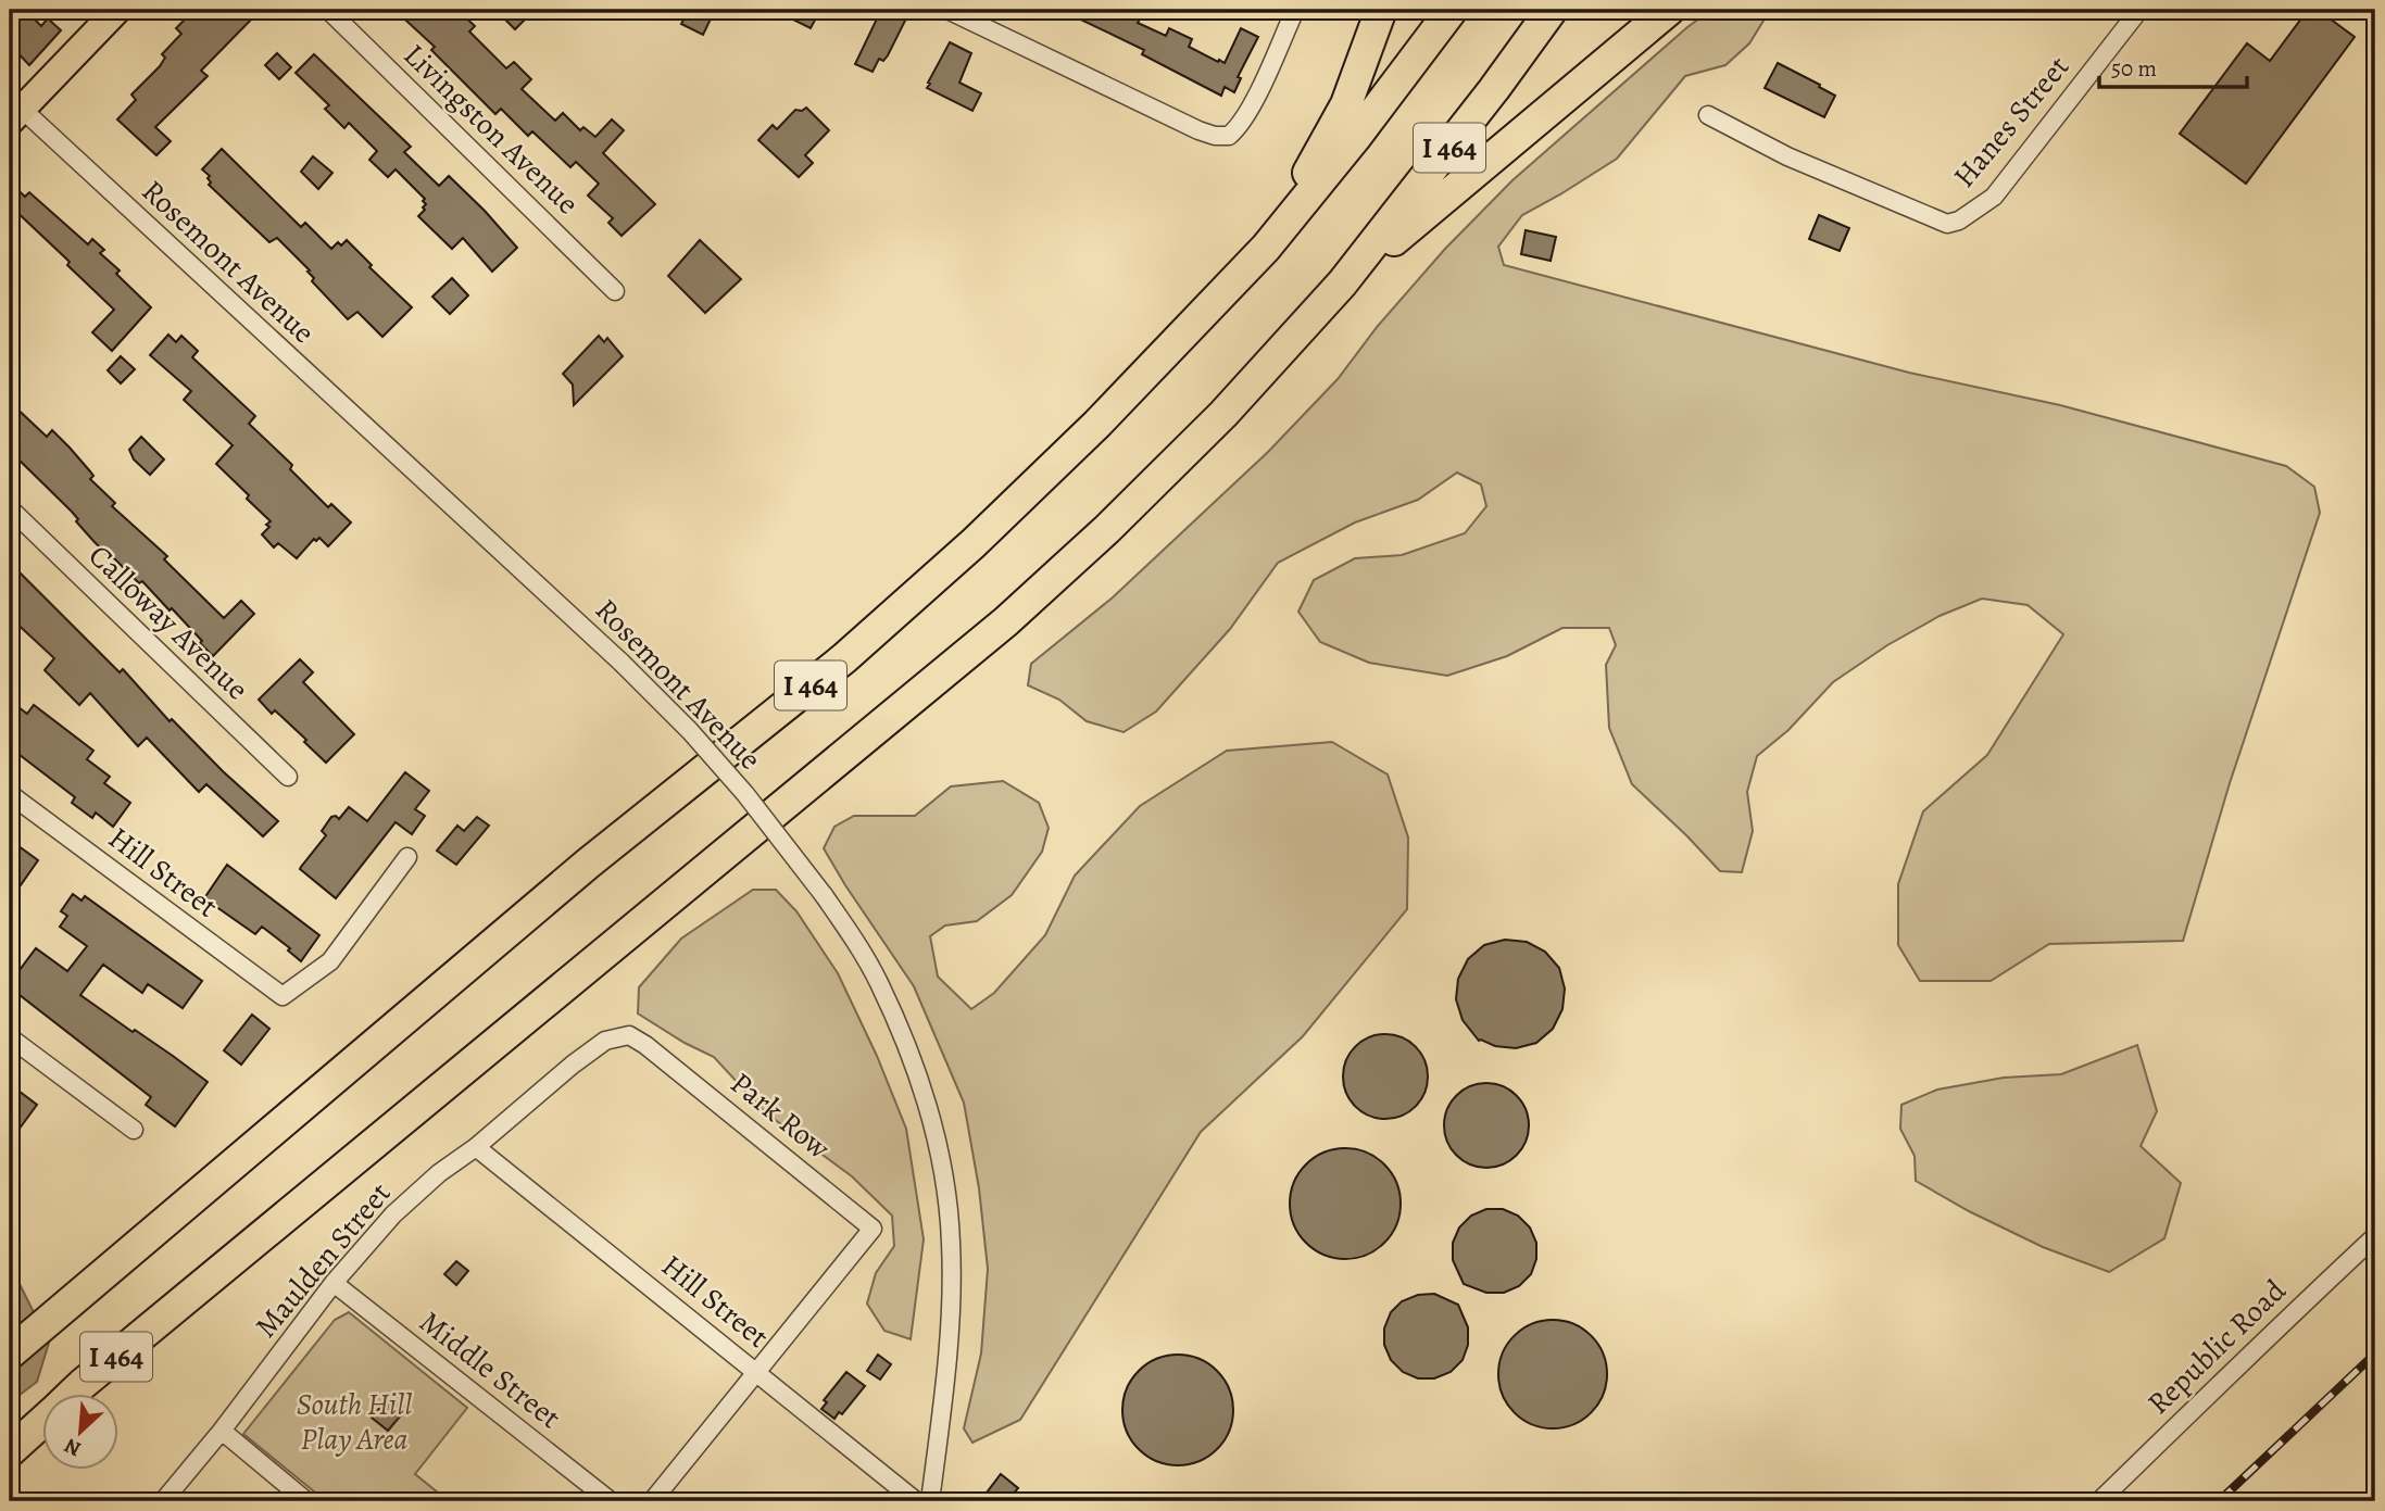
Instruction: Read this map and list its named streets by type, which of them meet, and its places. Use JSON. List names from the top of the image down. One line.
{"streets":{"highway":["I 464"],"street":["Hanes Street","Livingston Avenue","Rosemont Avenue","Calloway Avenue","Hill Street","Park Row","Maulden Street","Republic Road","Middle Street"]},"crossings":[["Hill Street","Park Row"],["Hill Street","Maulden Street"],["Park Row","Maulden Street"],["Maulden Street","Middle Street"]],"parks":["South Hill Play Area"],"scale_bar":"50 m","north":"bottom left"}
